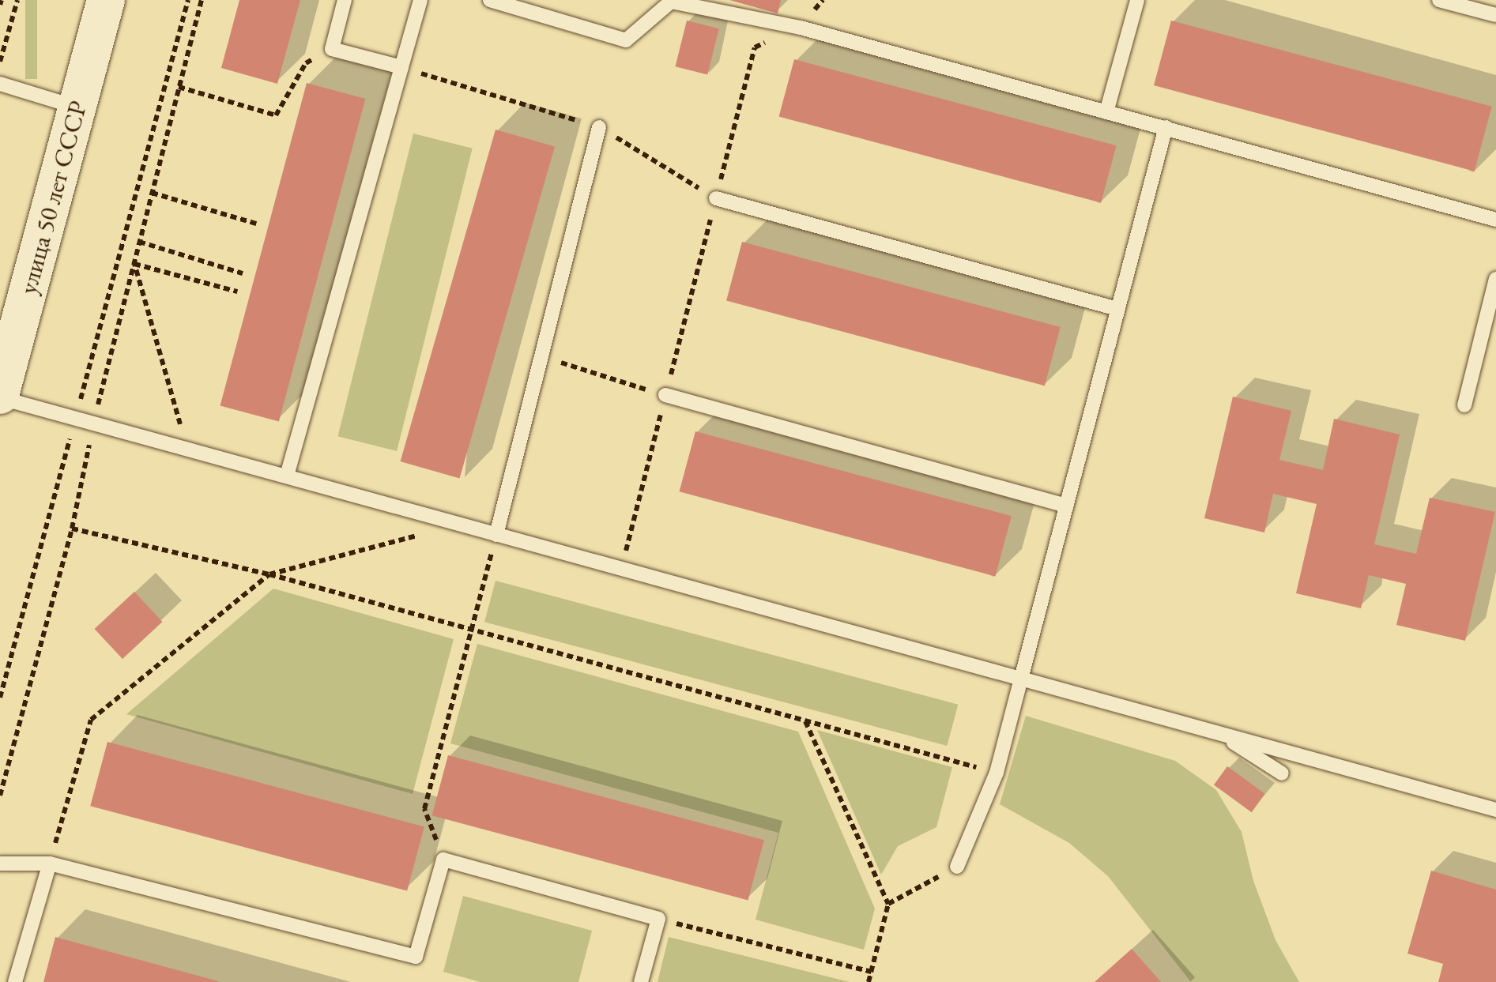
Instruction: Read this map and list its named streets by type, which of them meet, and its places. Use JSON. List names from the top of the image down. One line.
{"streets":{"main road":["улица 50 лет СССР"]}}
